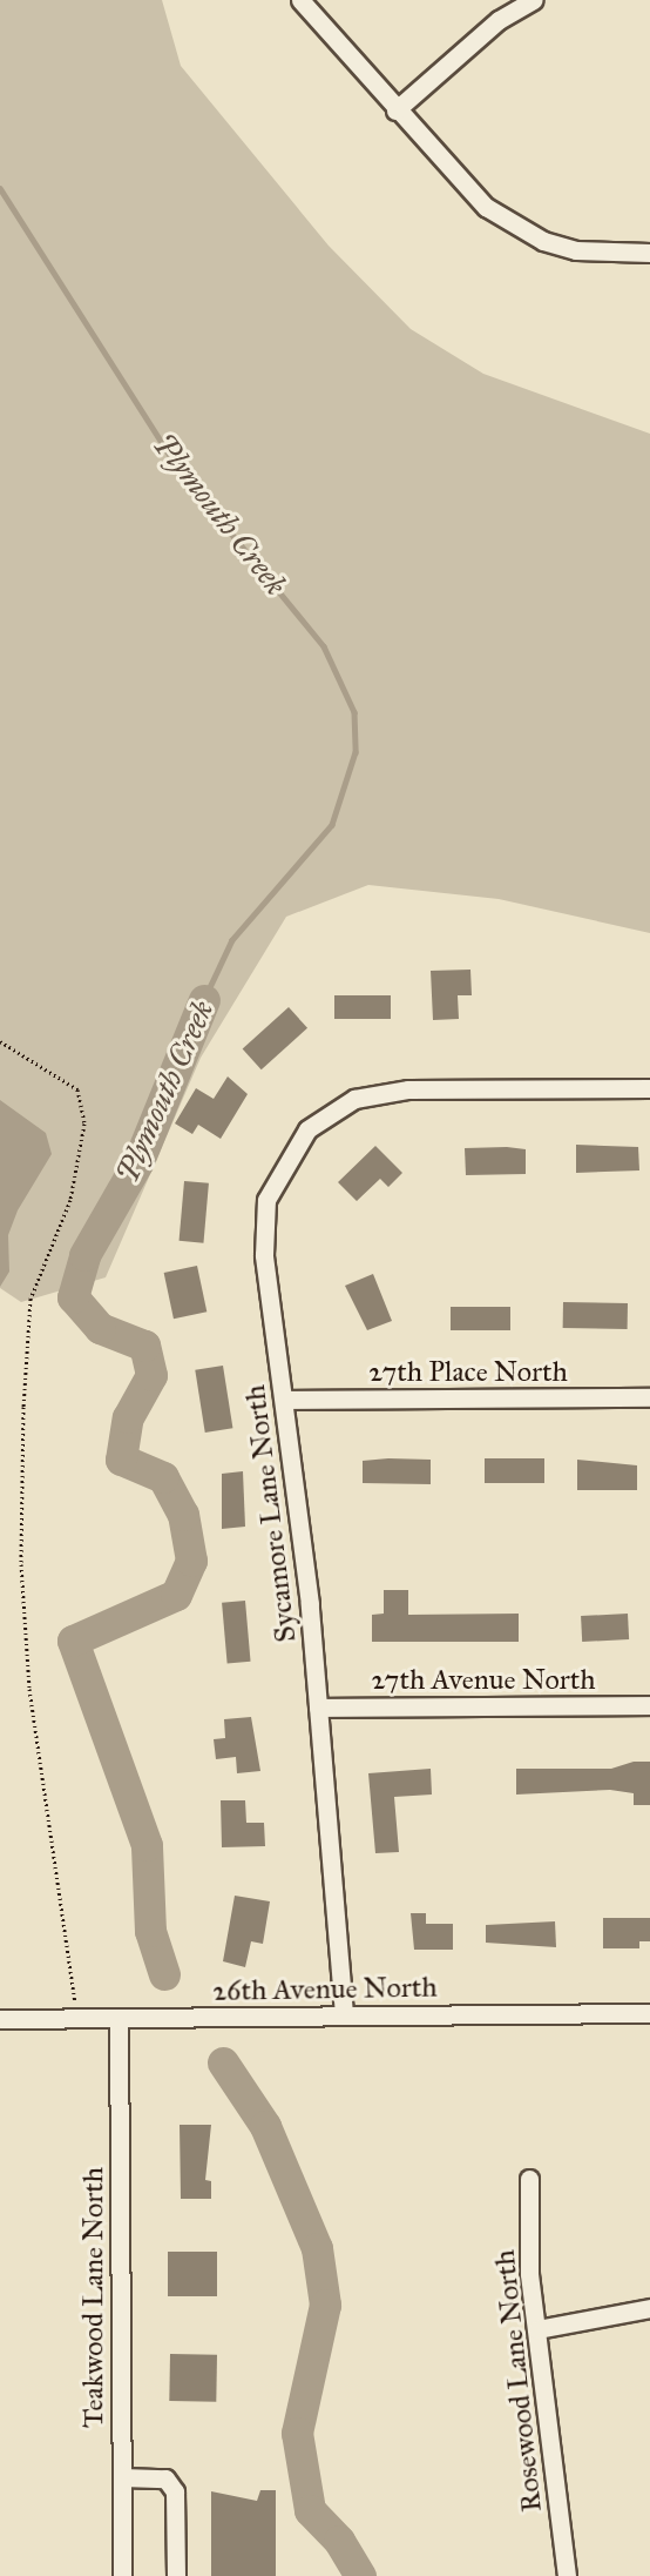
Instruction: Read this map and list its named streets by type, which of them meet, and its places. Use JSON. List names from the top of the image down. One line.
{"streets":{"street":["27th Place North","Sycamore Lane North","27th Avenue North","26th Avenue North","Teakwood Lane North","Rosewood Lane North"]},"crossings":[["27th Place North","Sycamore Lane North"],["Sycamore Lane North","27th Avenue North"],["Sycamore Lane North","26th Avenue North"],["26th Avenue North","Teakwood Lane North"]],"water":["Plymouth Creek"]}
